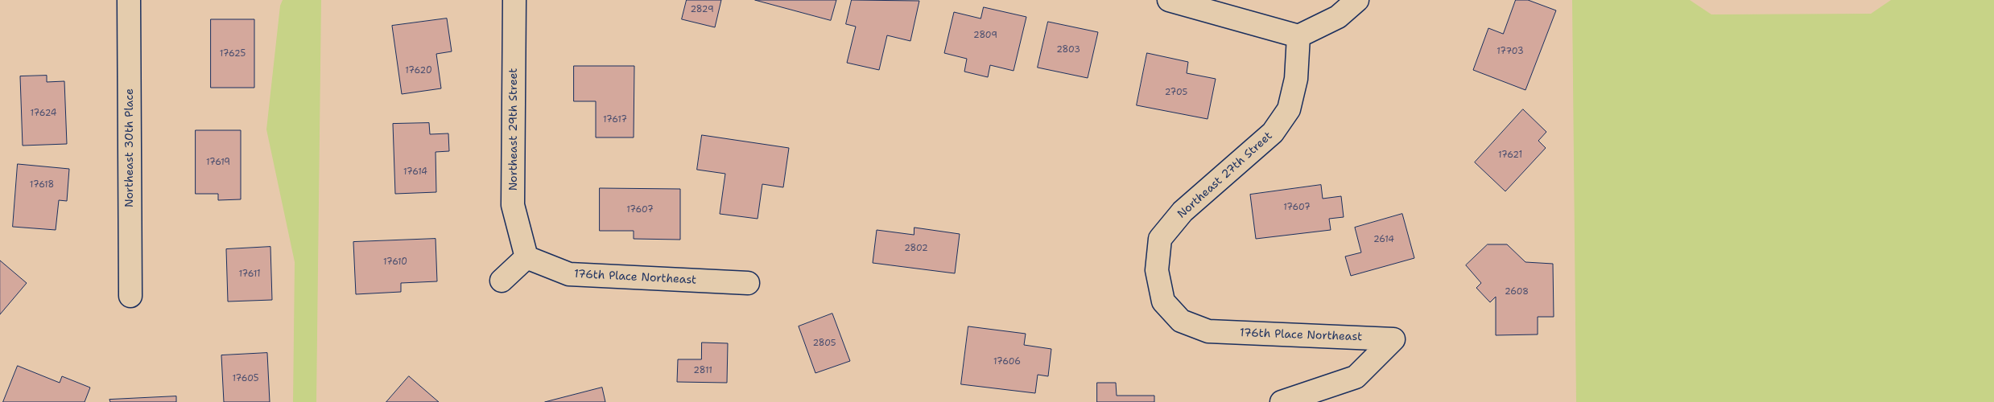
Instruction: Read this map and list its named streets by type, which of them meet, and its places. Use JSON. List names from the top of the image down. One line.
{"streets":{"street":["Northeast 29th Street","Northeast 30th Place","Northeast 27th Street","176th Place Northeast"]},"crossings":[["Northeast 29th Street","176th Place Northeast"],["Northeast 27th Street","176th Place Northeast"]],"house_numbers":["2829","2809","2803","17703","17625","17620","2705","17624","17617","17621","17619","17614","17618","17607","17607","2614","2802","17610","17611","2608","2805","17606","2811","17605"]}
